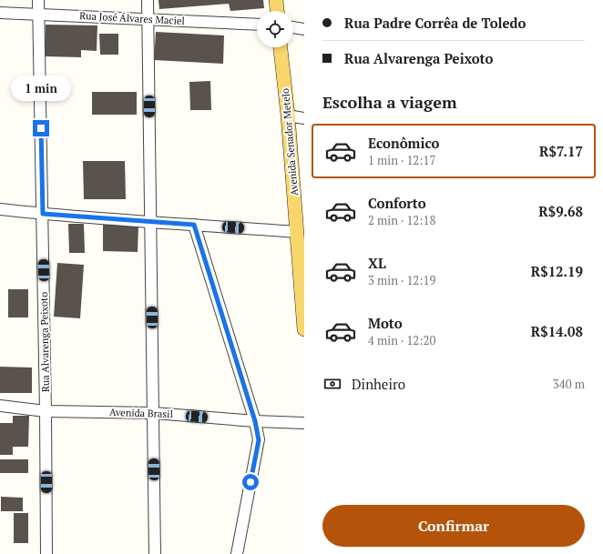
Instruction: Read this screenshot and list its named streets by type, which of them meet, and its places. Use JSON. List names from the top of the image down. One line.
{"streets":{"main road":["Avenida Senador Metelo"],"street":["Rua José Álvares Maciel","Rua Alvarenga Peixoto","Avenida Brasil"]},"crossings":[["Rua José Álvares Maciel","Rua Alvarenga Peixoto"],["Rua Alvarenga Peixoto","Avenida Brasil"]],"page":{"banner":["Rua Padre Corrêa de Toledo","Rua Alvarenga Peixoto"],"bubble":"1 min","heading":"Escolha a viagem","list":[{"name":"Econômico","note":"1 min · 12:17","value":"R$7.17"},{"name":"Conforto","note":"2 min · 12:18","value":"R$9.68"},{"name":"XL","note":"3 min · 12:19","value":"R$12.19"},{"name":"Moto","note":"4 min · 12:20","value":"R$14.08"}],"pay":["Dinheiro","340 m"],"buttons":"Confirmar"}}
